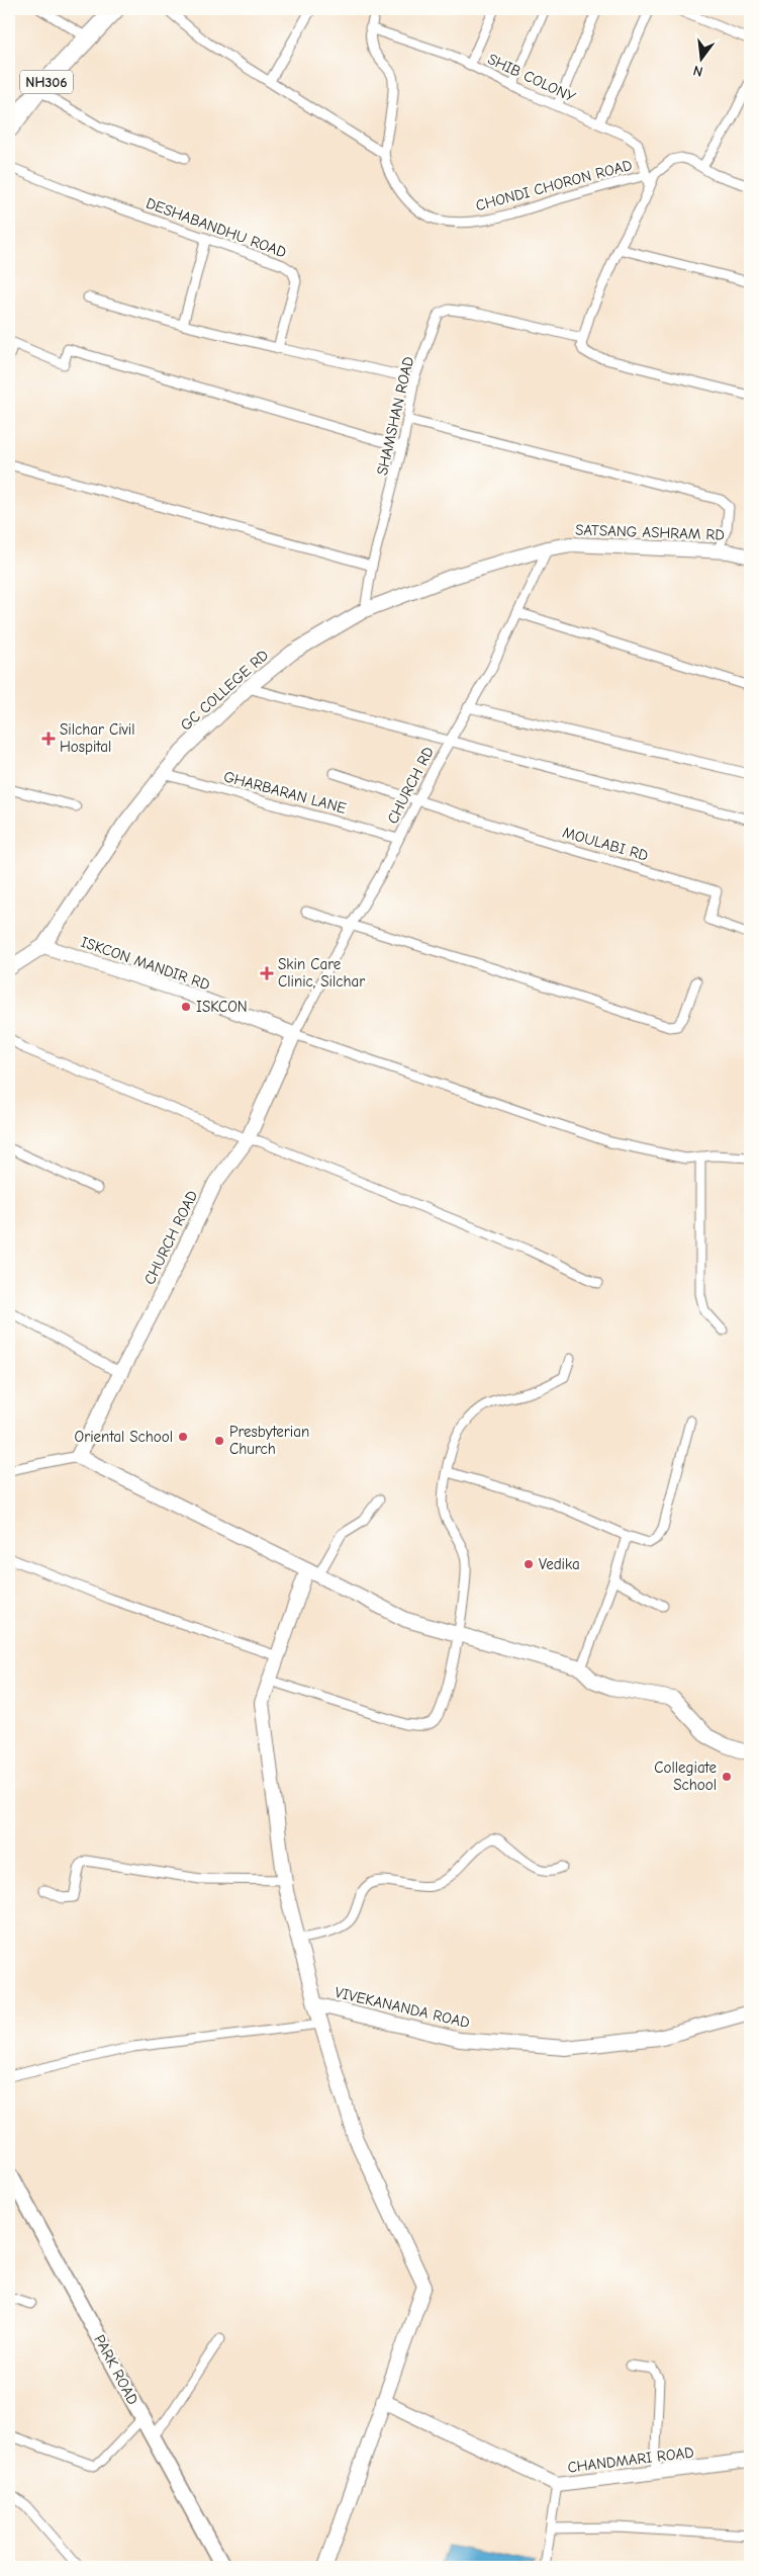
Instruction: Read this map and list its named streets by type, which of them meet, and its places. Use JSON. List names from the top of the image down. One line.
{"streets":{"highway":["NH306"],"main road":["SATSANG ASHRAM RD","GC COLLEGE RD","ISKCON MANDIR RD","CHURCH ROAD","VIVEKANANDA ROAD","PARK ROAD","CHANDMARI ROAD"],"street":["SHIB COLONY","CHONDI CHORON ROAD","DESHABANDHU ROAD","SHAMSHAN ROAD","CHURCH RD","GHARBARAN LANE","MOULABI RD"]},"crossings":[["SHIB COLONY","CHONDI CHORON ROAD"],["SHAMSHAN ROAD","GC COLLEGE RD"],["SATSANG ASHRAM RD","GC COLLEGE RD"],["SATSANG ASHRAM RD","CHURCH RD"],["GC COLLEGE RD","CHURCH RD"],["GC COLLEGE RD","GHARBARAN LANE"],["GC COLLEGE RD","ISKCON MANDIR RD"],["CHURCH RD","GHARBARAN LANE"],["CHURCH RD","MOULABI RD"],["CHURCH RD","ISKCON MANDIR RD"],["CHURCH RD","CHURCH ROAD"],["ISKCON MANDIR RD","CHURCH ROAD"]],"places":{"health":["Silchar Civil Hospital","Skin Care Clinic, Silchar"],"other":["ISKCON","Oriental School","Presbyterian Church","Vedika","Collegiate School"]},"north":"bottom"}
